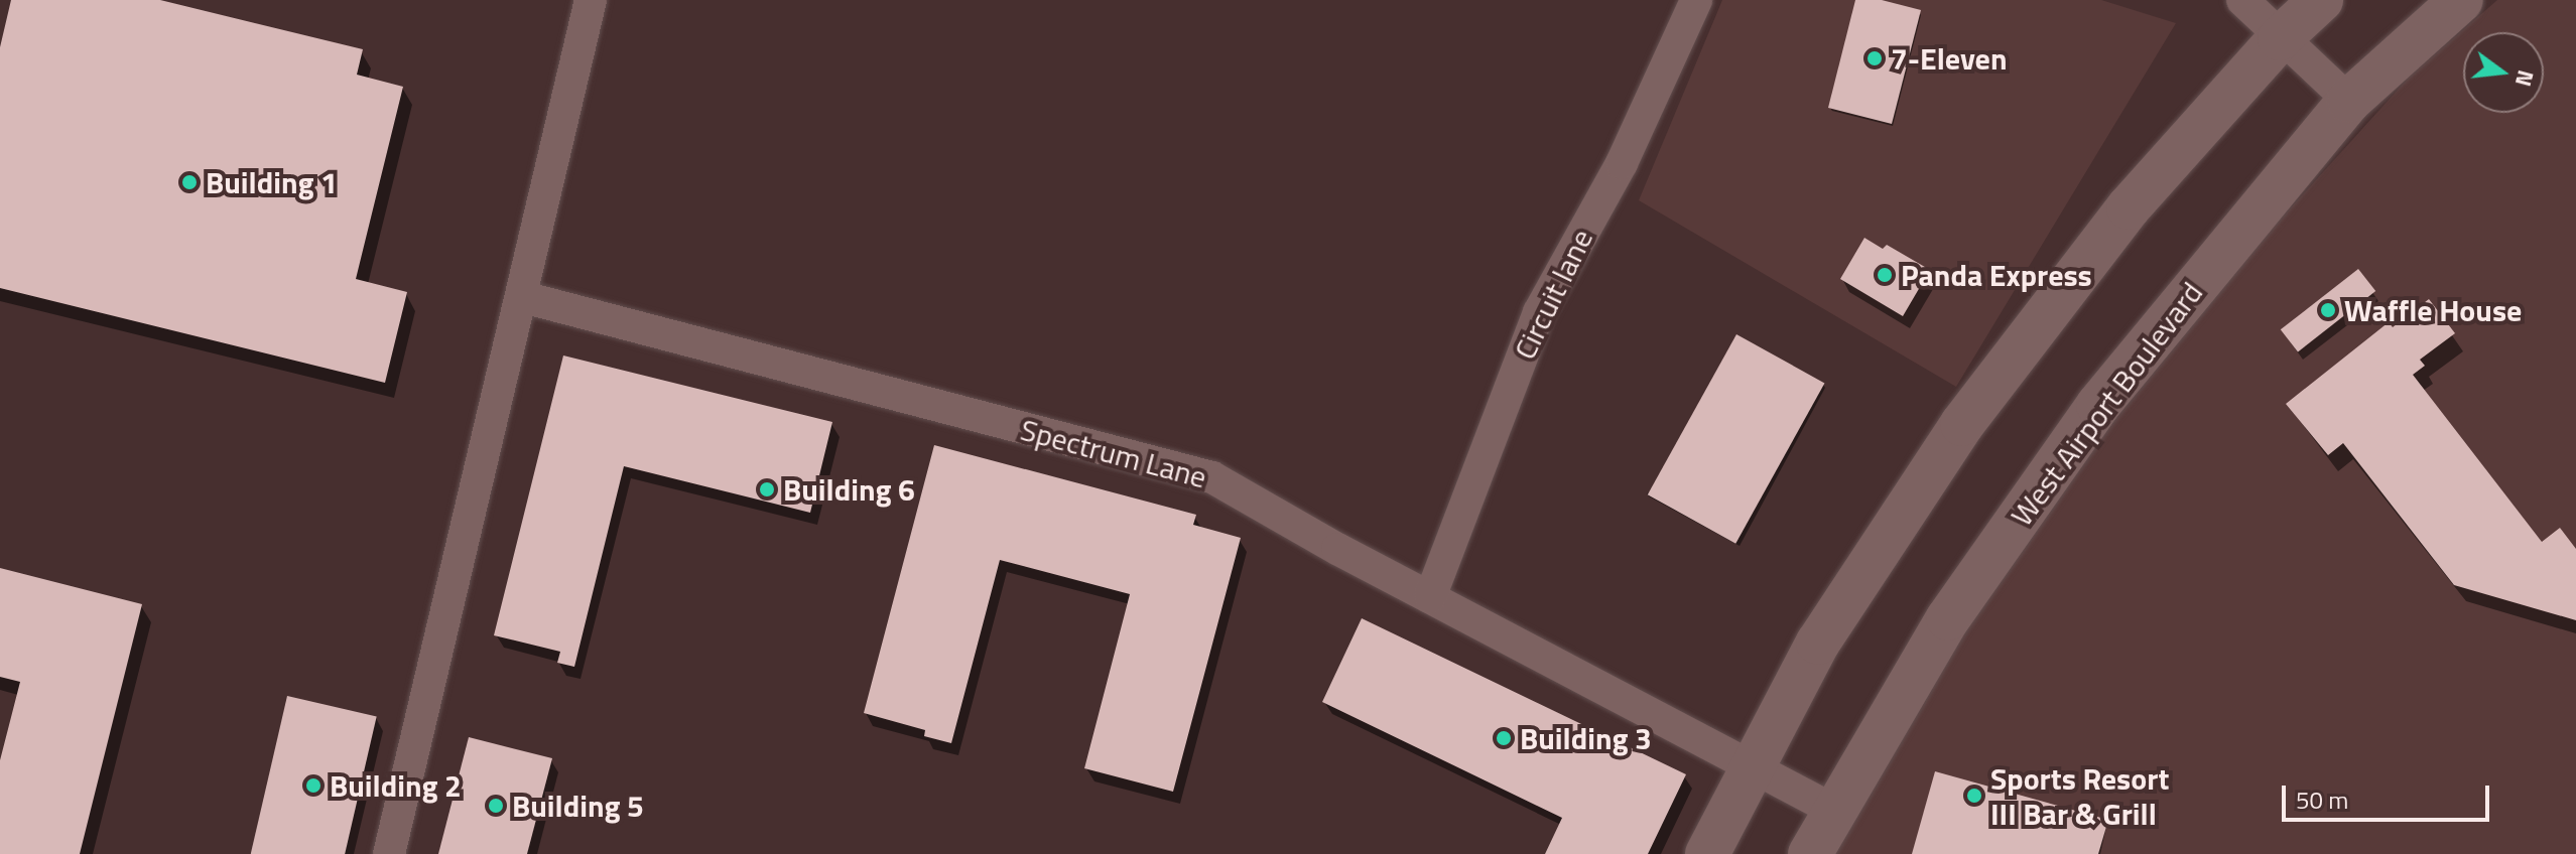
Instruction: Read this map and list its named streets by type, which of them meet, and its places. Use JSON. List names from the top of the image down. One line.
{"streets":{"main road":["West Airport Boulevard"],"street":["Circuit lane","Spectrum Lane"]},"crossings":[["Circuit lane","Spectrum Lane"],["West Airport Boulevard","Spectrum Lane"]],"places":["7-Eleven","Building 1","Panda Express","Waffle House","Building 6","Building 3","Building 2","Sports Resort III Bar & Grill","Building 5"],"scale_bar":"50 m","north":"right"}
